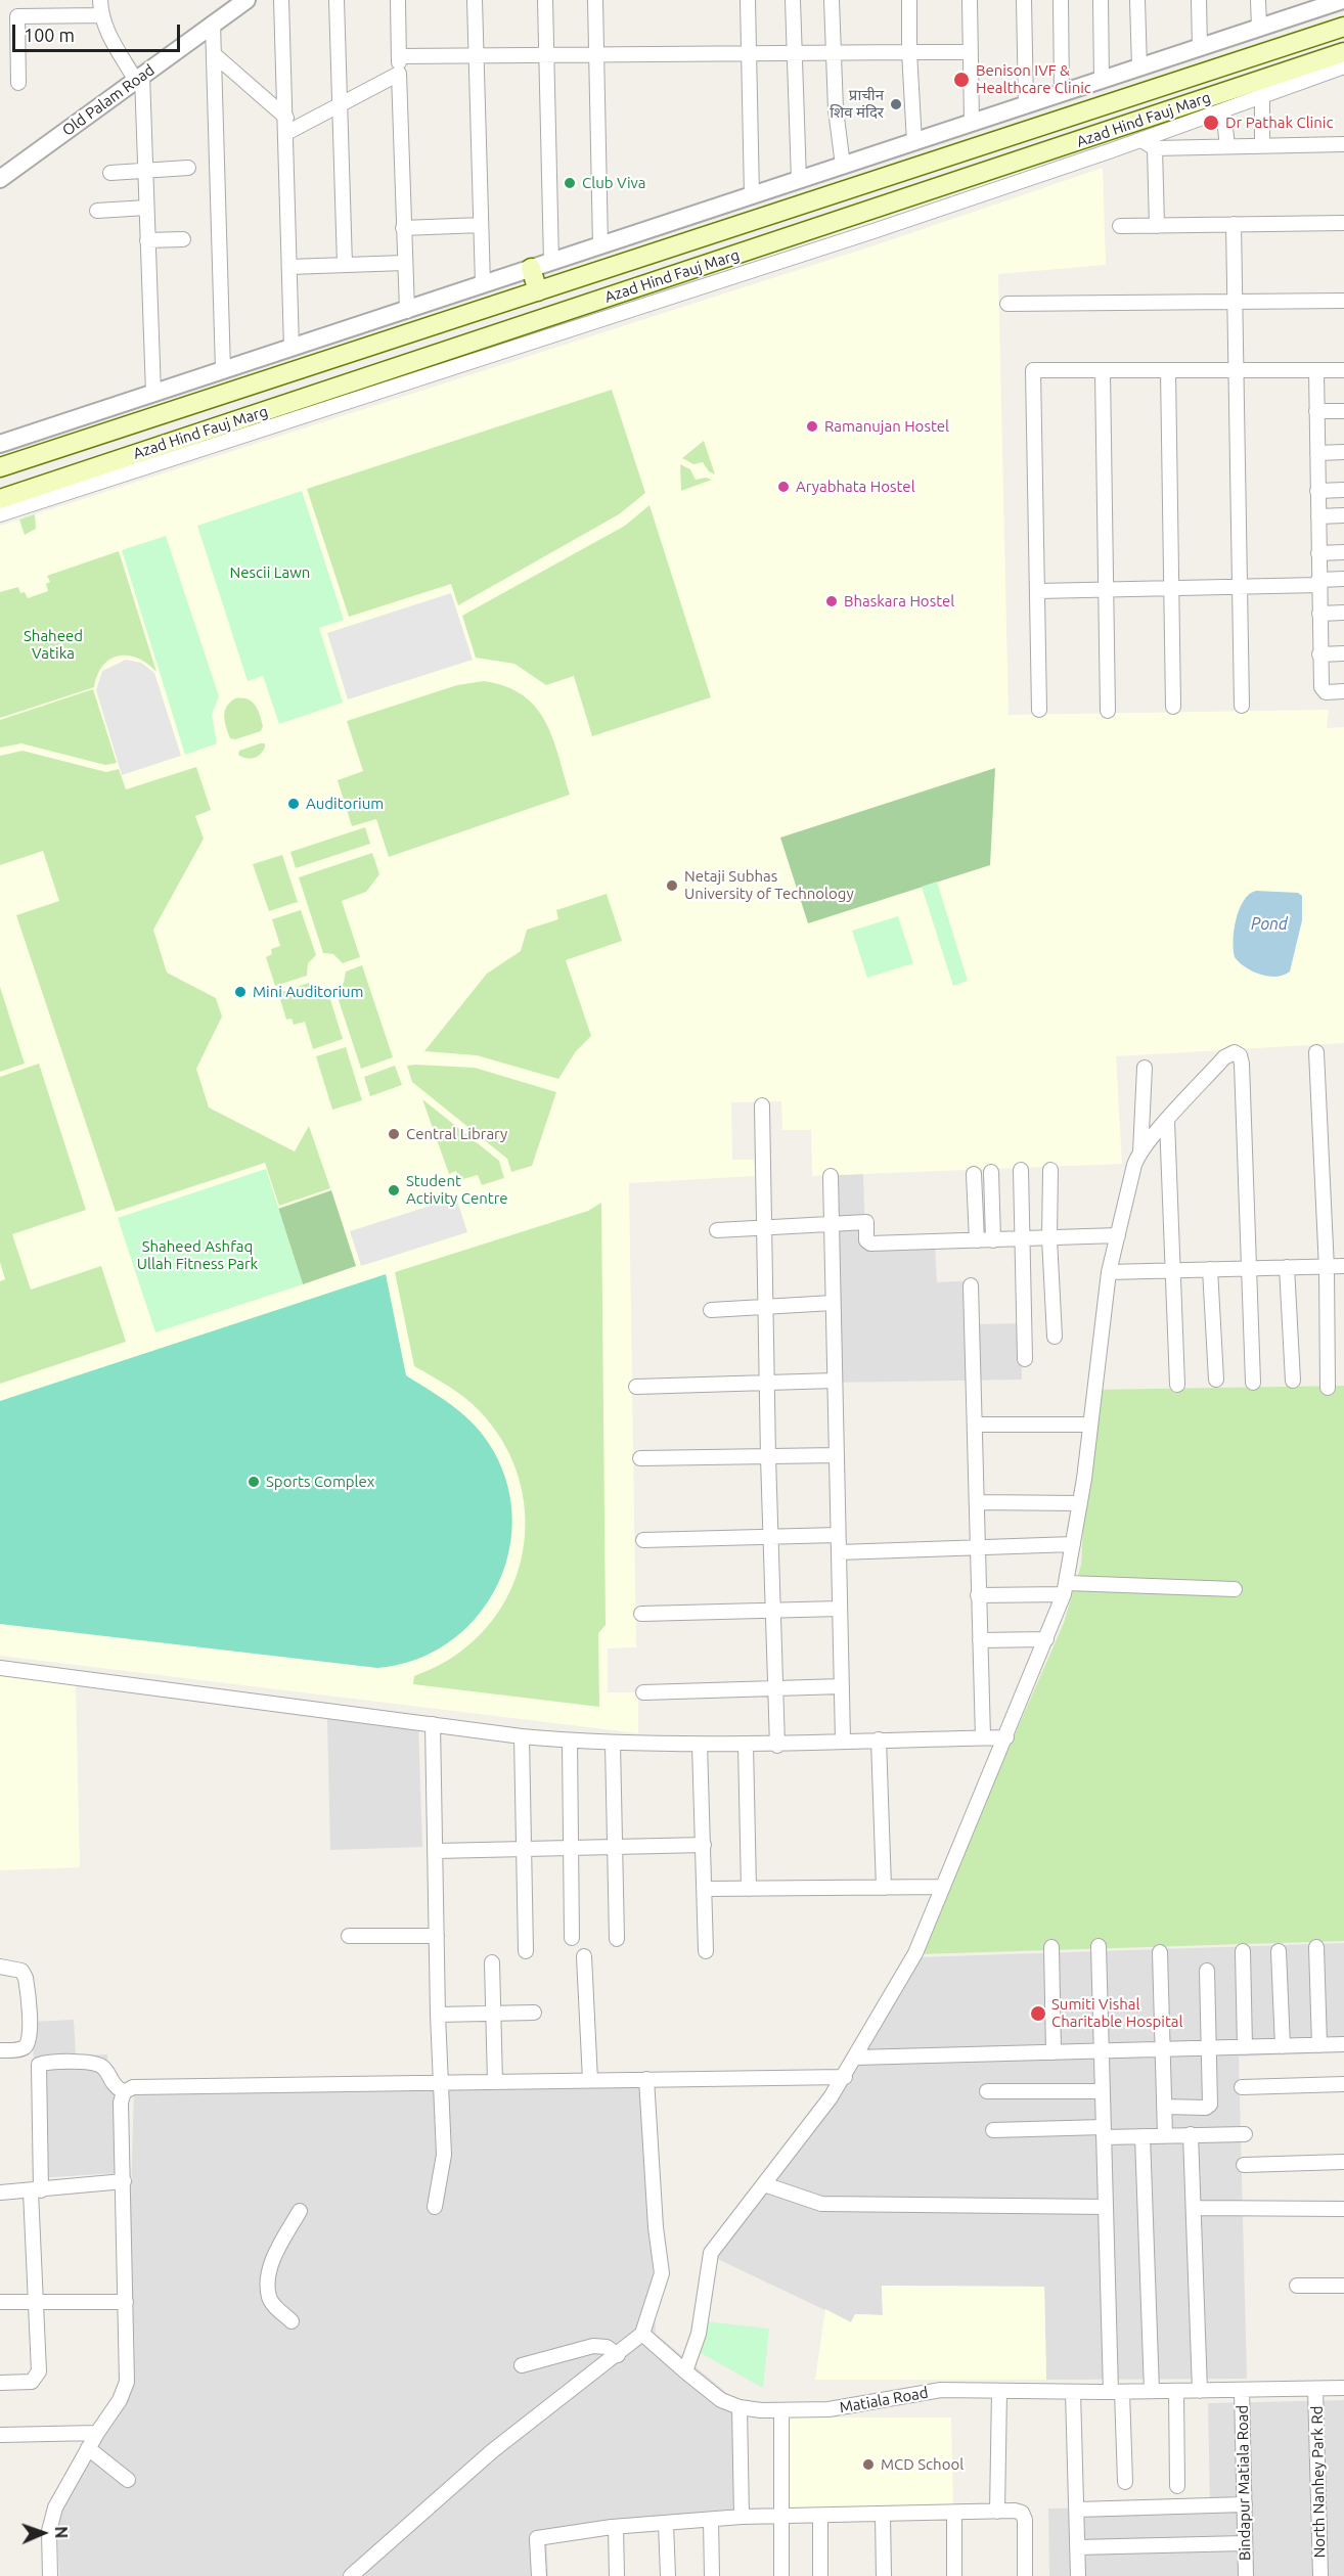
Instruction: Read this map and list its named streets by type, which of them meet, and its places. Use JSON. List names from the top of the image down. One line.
{"streets":{"main road":["Azad Hind Fauj Marg"],"street":["Old Palam Road","Matiala Road","North Nanhey Park Rd","Bindapur Matiala Road"]},"crossings":[["Matiala Road","North Nanhey Park Rd"],["Matiala Road","Bindapur Matiala Road"]],"water":["Pond"],"parks":["Nescii Lawn","Shaheed Vatika","Shaheed Ashfaq Ullah Fitness Park"],"places":["Benison IVF & Healthcare Clinic","प्राचीन शिव मंदिर","Dr Pathak Clinic","Club Viva","Ramanujan Hostel","Aryabhata Hostel","Bhaskara Hostel","Auditorium","Netaji Subhas University of Technology","Mini Auditorium","Central Library","Student Activity Centre","Sports Complex","Sumiti Vishal Charitable Hospital","MCD School"],"scale_bar":"100 m","north":"right"}
